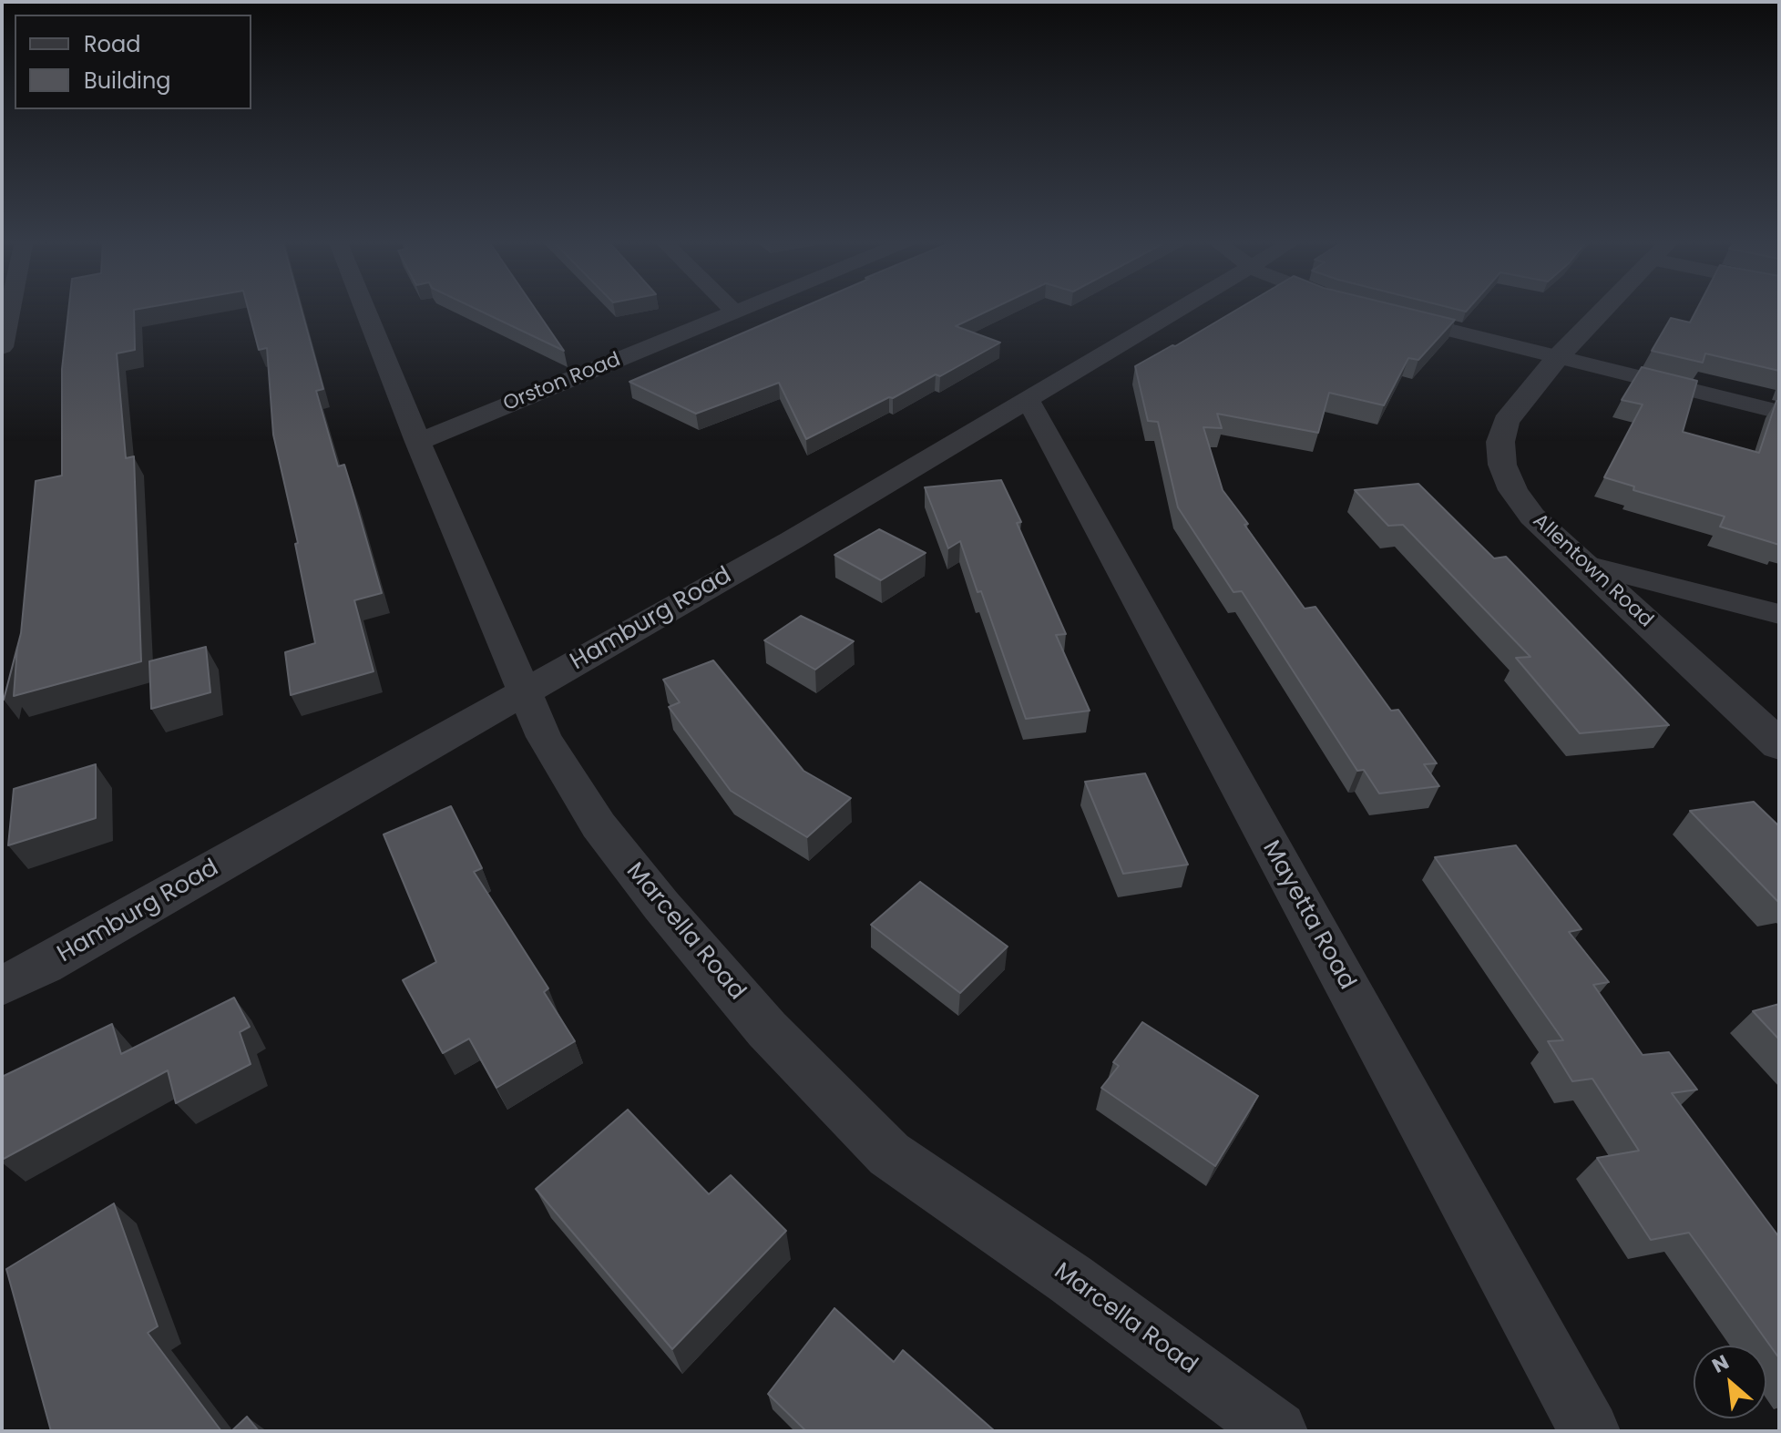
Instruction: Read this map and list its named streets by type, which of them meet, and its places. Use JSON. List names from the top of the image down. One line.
{"streets":{"street":["Orston Road","Allentown Road","Hamburg Road","Mayetta Road","Marcella Road"]},"crossings":[["Orston Road","Marcella Road"],["Hamburg Road","Mayetta Road"],["Hamburg Road","Marcella Road"]],"legend":["Road","Building"],"north":"top left"}
